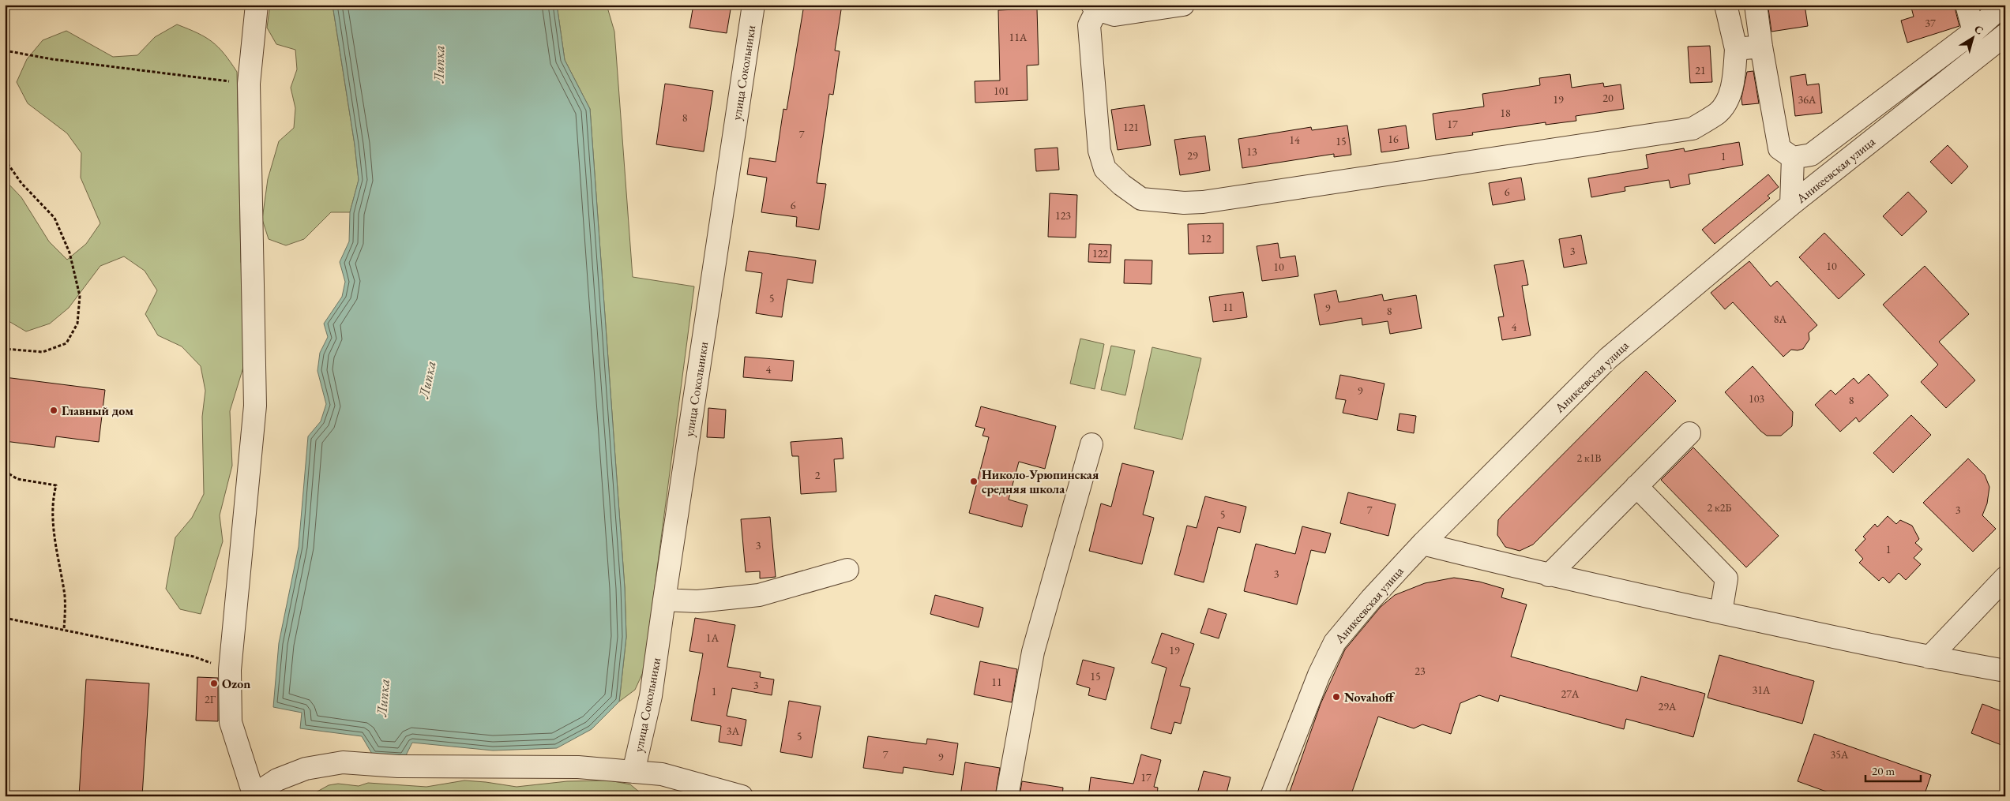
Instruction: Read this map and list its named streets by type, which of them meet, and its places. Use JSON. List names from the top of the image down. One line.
{"streets":{"street":["улица Сокольники","Аникеевская улица"]},"water":["Липка"],"places":["Главный дом","Николо-Урюпинская средняя школа","Ozon","Novahoff"],"house_numbers":["37","11А","21","101","20","19","36А","18","8","17","121","7","16","14","15","13","29","1","6","6","123","12","3","122","10","10","5","11","9","8","8А","4","4","9","103","8","2 к1В","2","2 к2Б","7","3","5","3","1","3","1А","19","23","15","11","3","31А","1","27А","2Г","29А","3А","5","7","35А","9","17"],"scale_bar":"20 m","north":"top right"}
